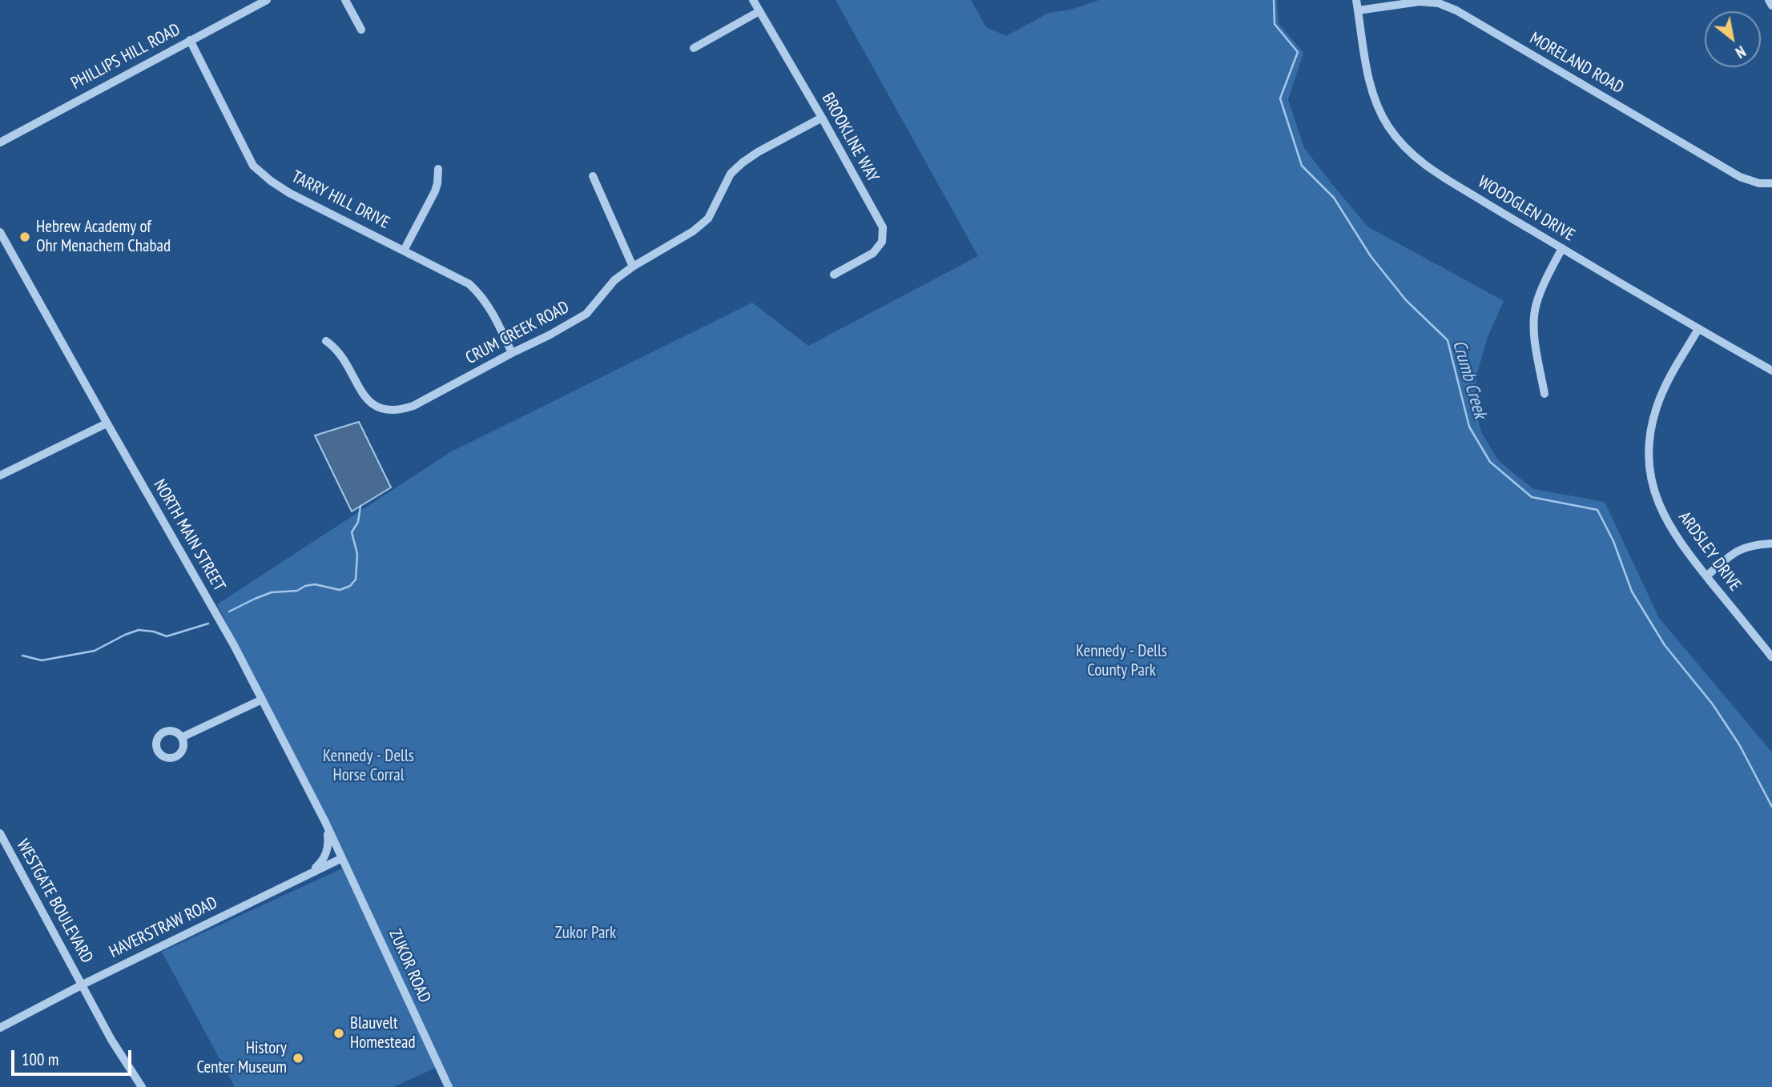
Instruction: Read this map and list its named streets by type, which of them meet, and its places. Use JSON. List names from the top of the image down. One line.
{"streets":{"street":["PHILLIPS HILL ROAD","MORELAND ROAD","BROOKLINE WAY","TARRY HILL DRIVE","WOODGLEN DRIVE","CRUM CREEK ROAD","NORTH MAIN STREET","ARDSLEY DRIVE","WESTGATE BOULEVARD","HAVERSTRAW ROAD","ZUKOR ROAD"]},"crossings":[["PHILLIPS HILL ROAD","TARRY HILL DRIVE"],["MORELAND ROAD","WOODGLEN DRIVE"],["BROOKLINE WAY","CRUM CREEK ROAD"],["TARRY HILL DRIVE","CRUM CREEK ROAD"],["WOODGLEN DRIVE","ARDSLEY DRIVE"],["NORTH MAIN STREET","HAVERSTRAW ROAD"],["NORTH MAIN STREET","ZUKOR ROAD"],["WESTGATE BOULEVARD","HAVERSTRAW ROAD"],["HAVERSTRAW ROAD","ZUKOR ROAD"]],"water":["Crumb Creek"],"parks":["Kennedy - Dells County Park","Kennedy - Dells Horse Corral","Zukor Park"],"places":["Hebrew Academy of Ohr Menachem Chabad","Blauvelt Homestead","History Center Museum"],"scale_bar":"100 m","north":"bottom right"}
